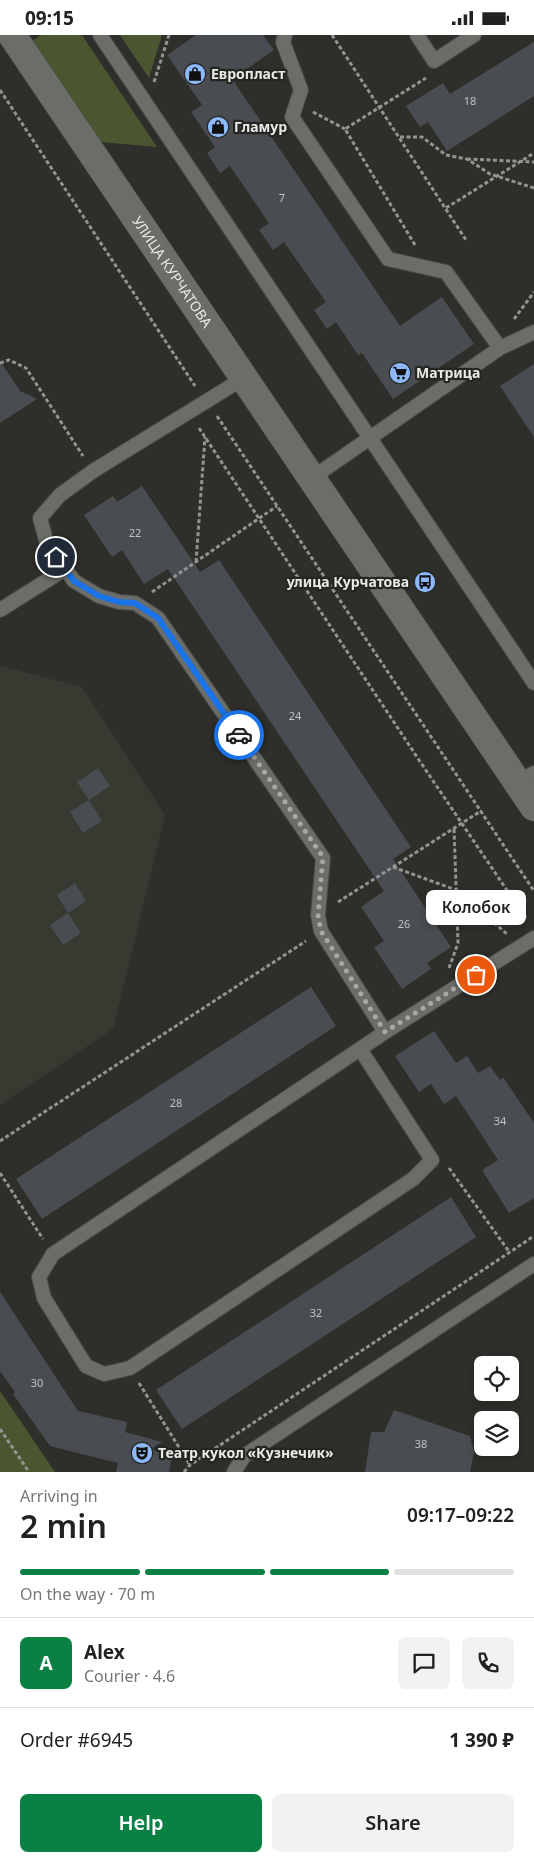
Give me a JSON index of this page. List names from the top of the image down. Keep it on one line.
{"streets":{"street":["УЛИЦА КУРЧАТОВА"]},"places":{"shop":["Европласт","Гламур"],"supermarket":["Матрица"],"bus stop":["улица Курчатова"],"other":["Колобок"],"theatre":["Театр кукол «Кузнечик»"]},"house_numbers":["18","7","22","24","26","28","34","32","30","38"],"page":{"status":"09:15","bubble":"Колобок","heading":["2 min","Arriving in","09:17–09:22"],"panel":["Alex","Courier · 4.6","Order #6945","1 390 ₽"],"bar":"On the way · 70 m","round":"A","buttons":["Help","Share"]}}
